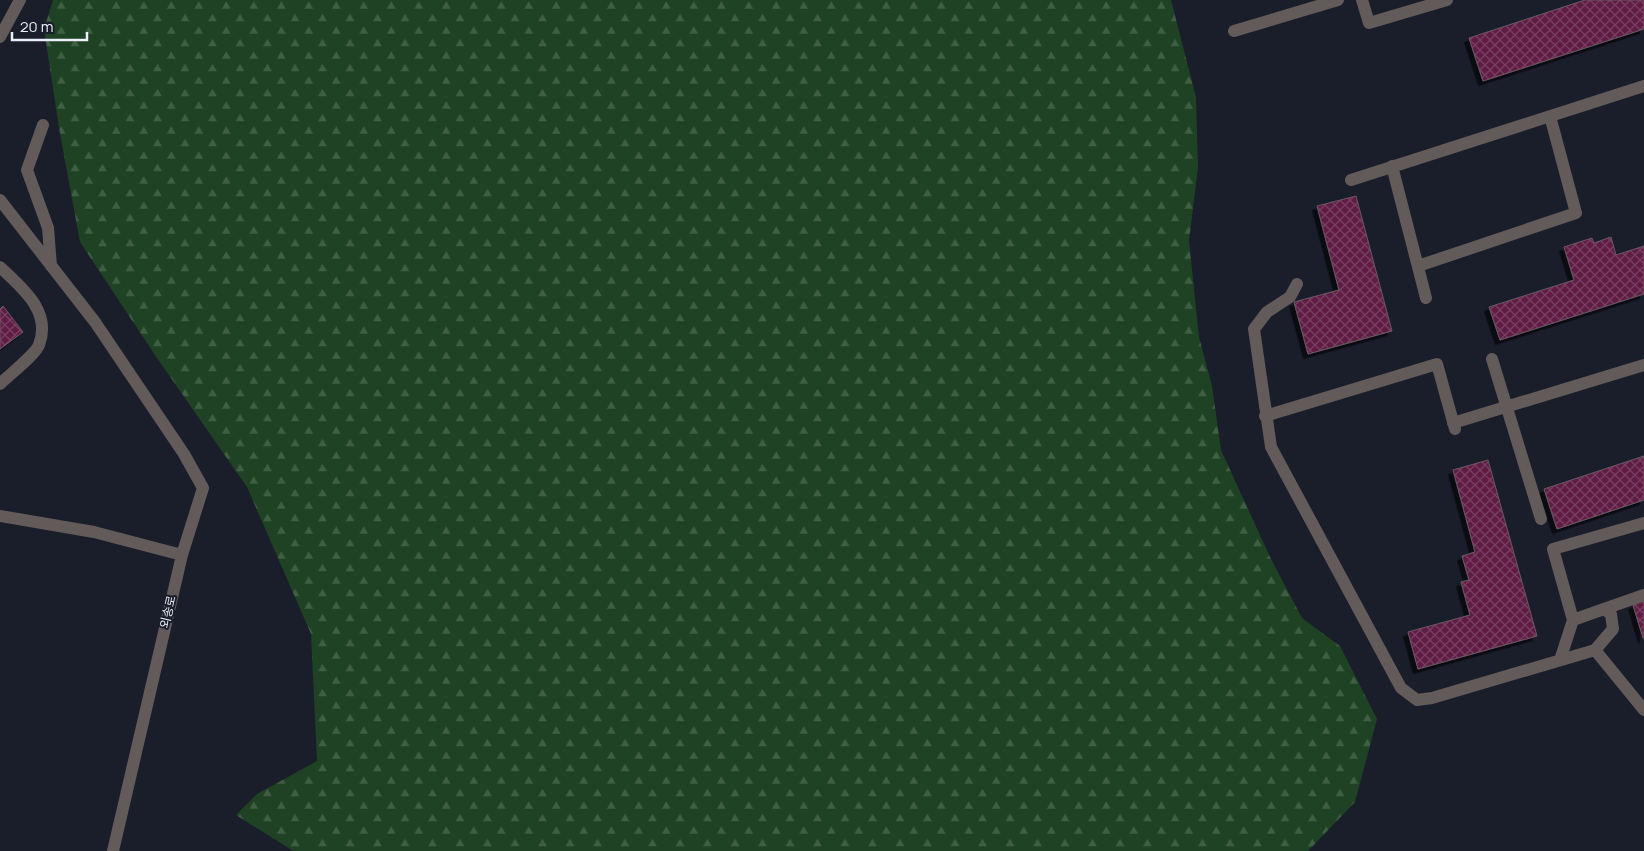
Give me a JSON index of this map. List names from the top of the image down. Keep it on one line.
{"streets":{"street":["외송로"]},"scale_bar":"20 m"}
